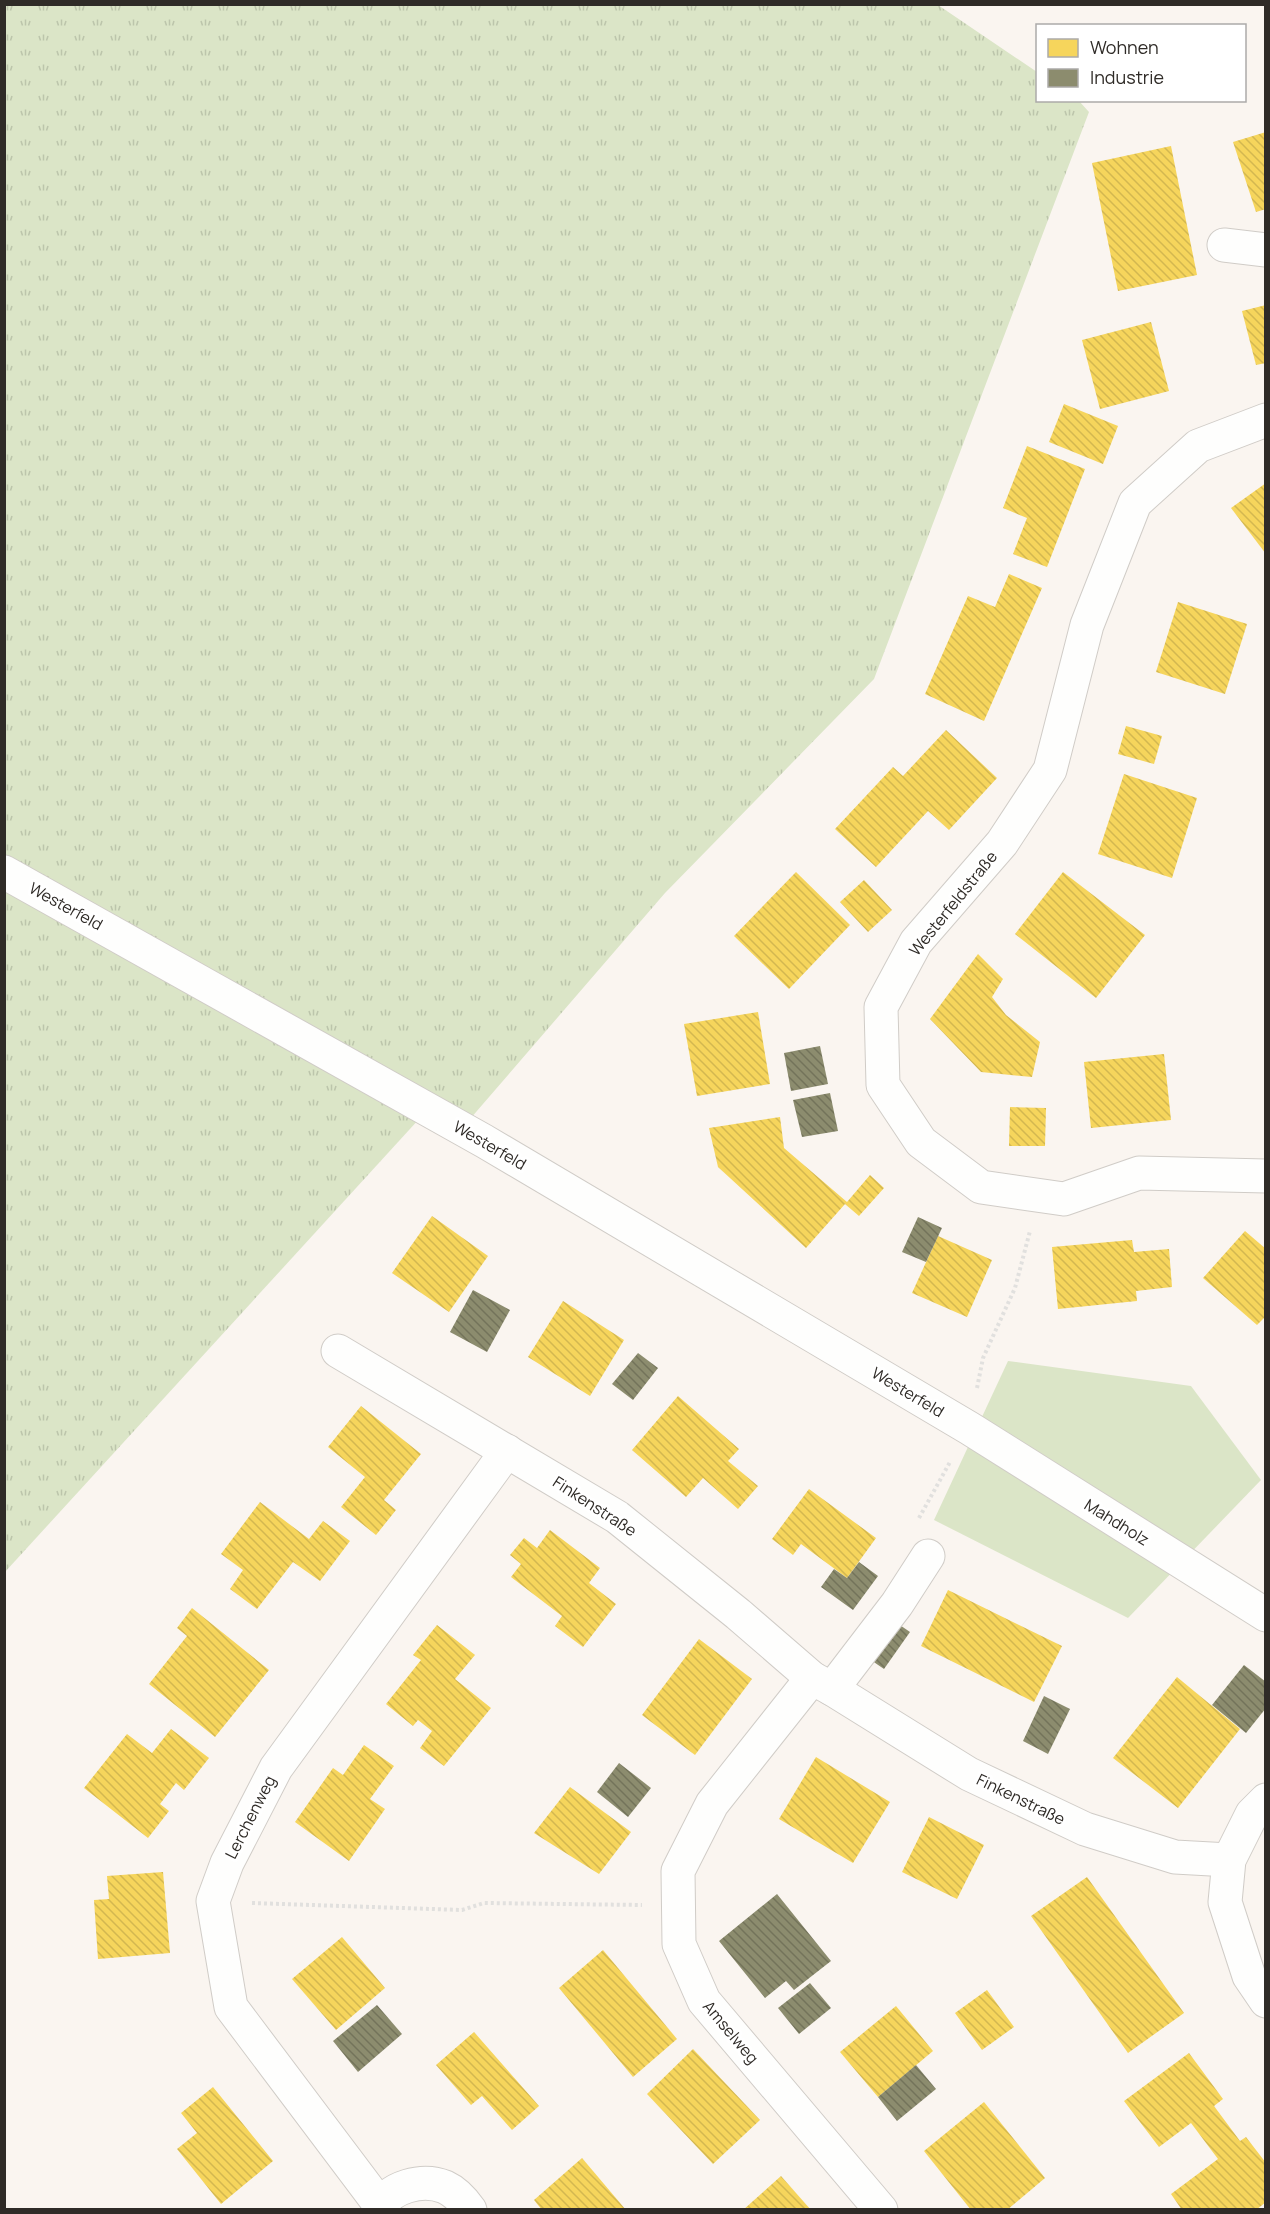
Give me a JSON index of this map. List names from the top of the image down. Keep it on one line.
{"streets":{"street":["Westerfeldstraße","Westerfeld","Finkenstraße","Mahdholz","Lerchenweg","Amselweg"]},"crossings":[["Westerfeld","Mahdholz"],["Finkenstraße","Lerchenweg"],["Finkenstraße","Amselweg"]],"legend":["Wohnen","Industrie"]}
